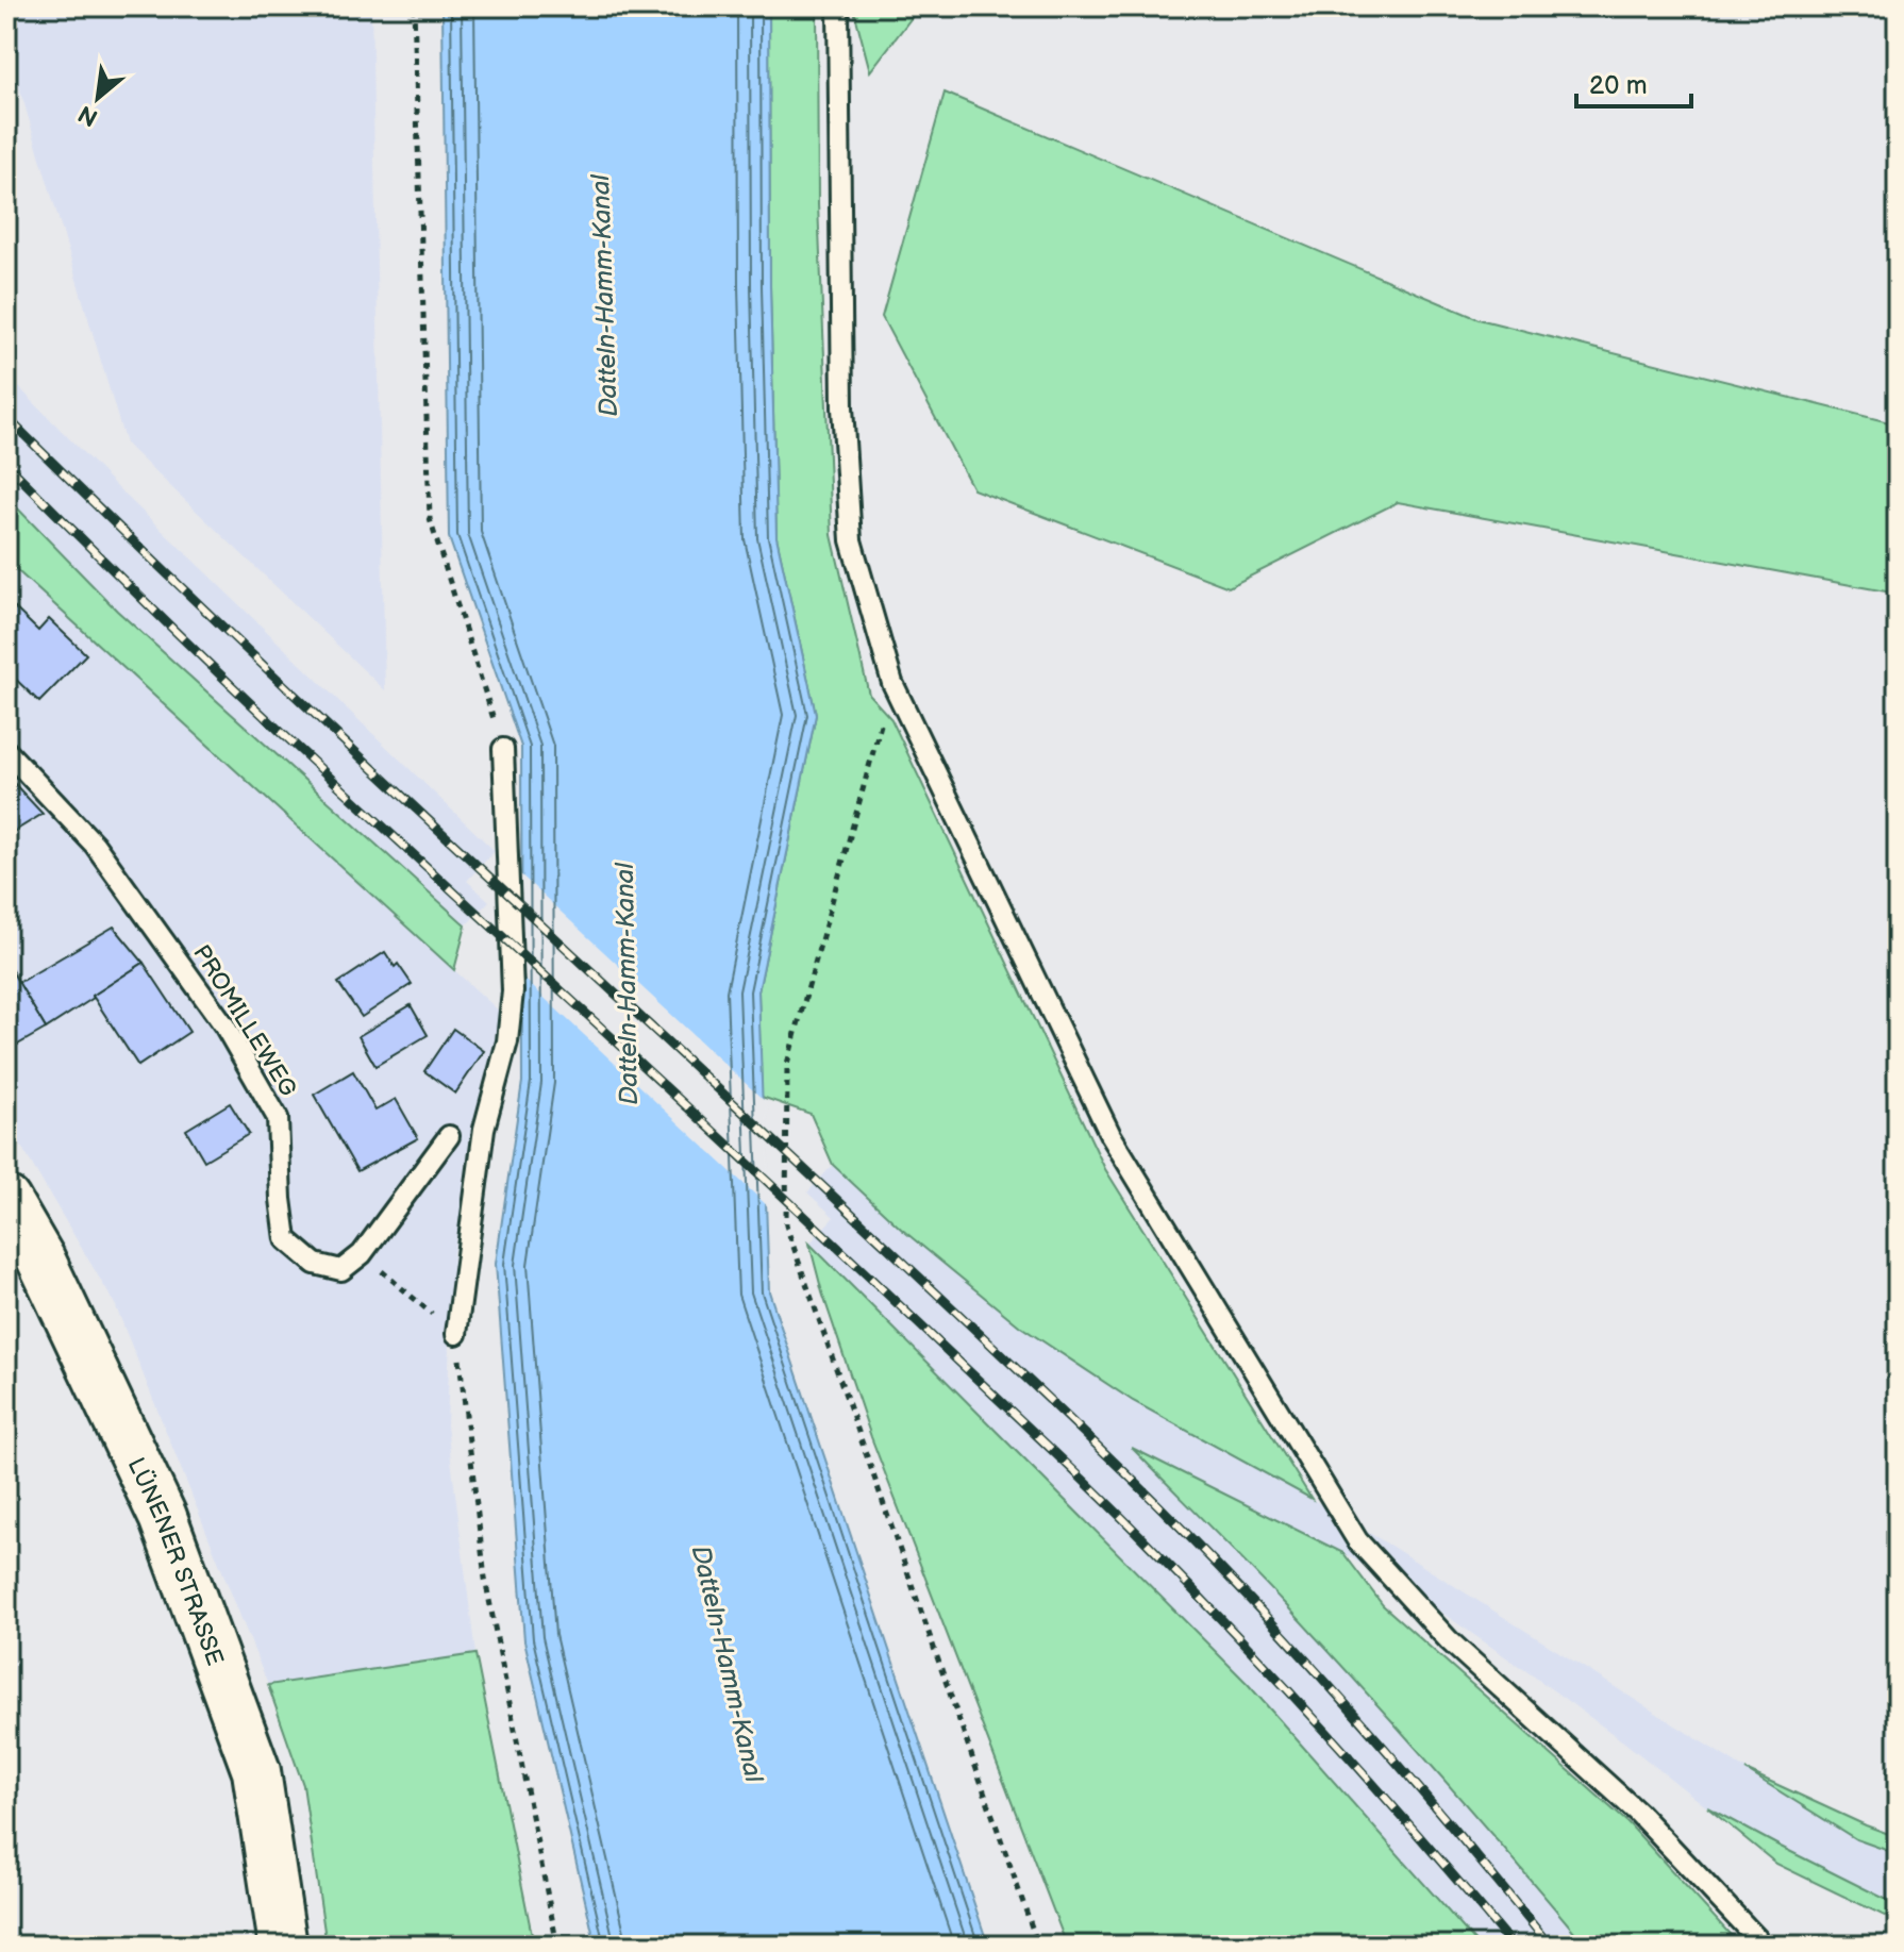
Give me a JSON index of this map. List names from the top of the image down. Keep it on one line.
{"streets":{"street":["LÜNENER STRASSE"],"lane":["PROMILLEWEG"]},"water":["Datteln-Hamm-Kanal"],"scale_bar":"20 m","north":"bottom left"}
